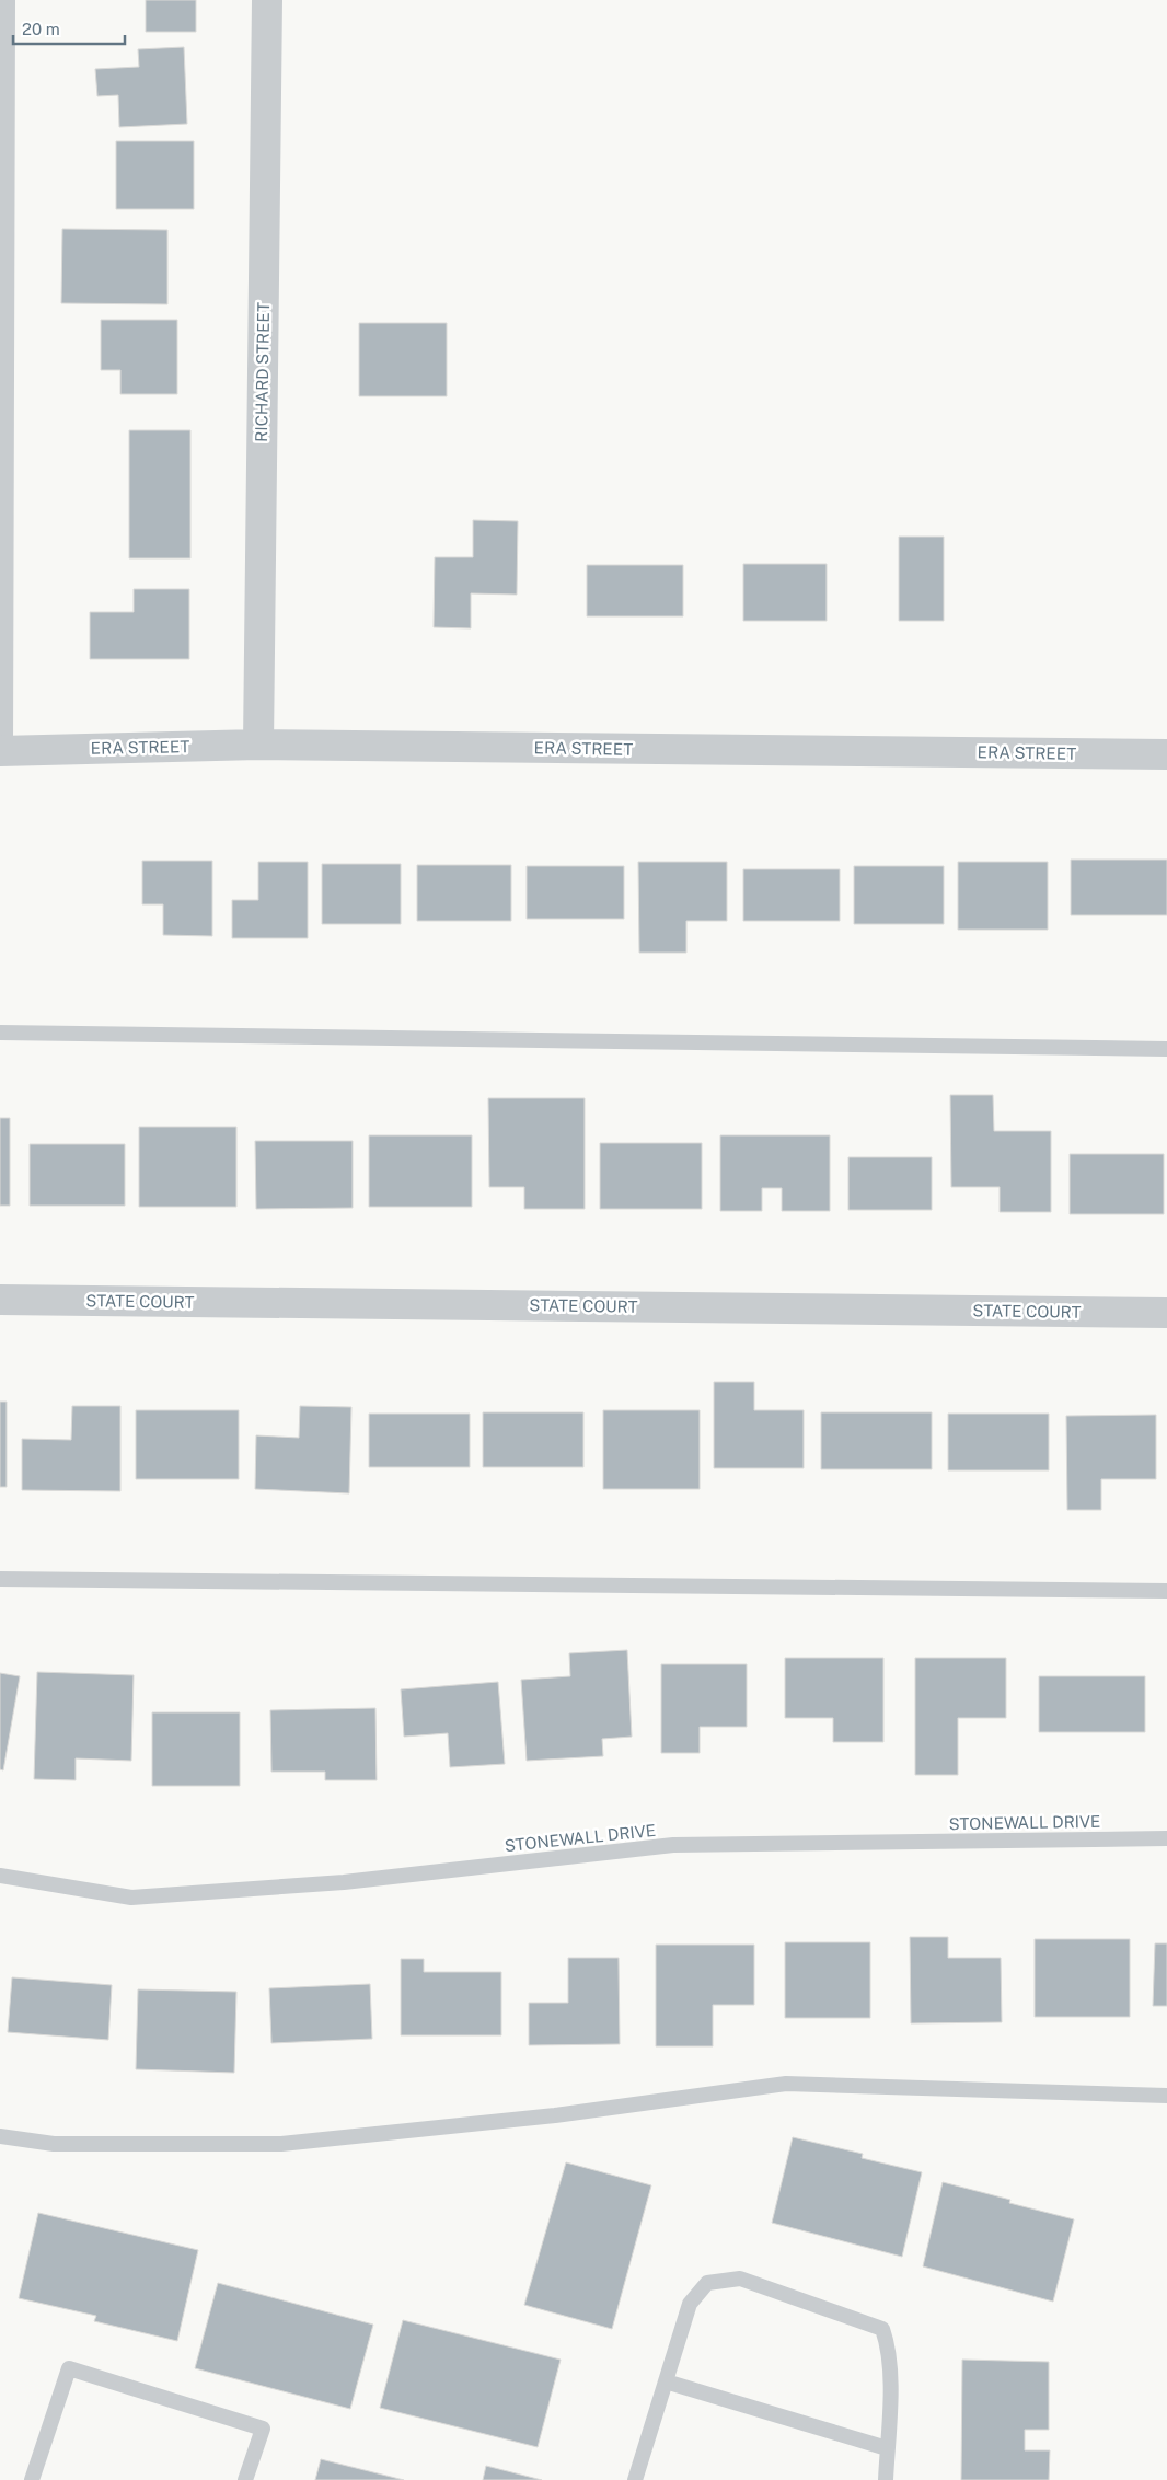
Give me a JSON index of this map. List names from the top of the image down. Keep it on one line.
{"streets":{"street":["RICHARD STREET","ERA STREET","STATE COURT"],"lane":["STONEWALL DRIVE"]},"crossings":[["RICHARD STREET","ERA STREET"]],"scale_bar":"20 m"}
